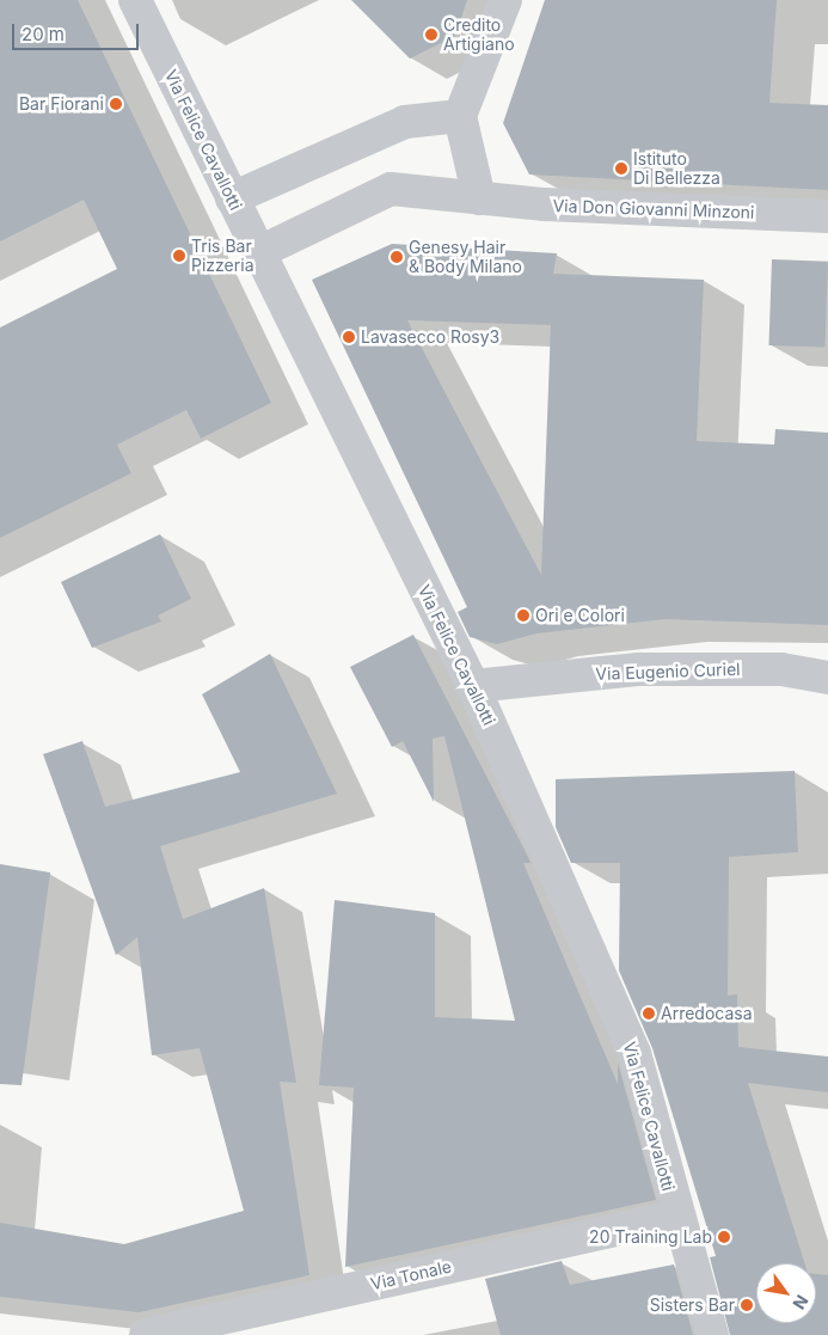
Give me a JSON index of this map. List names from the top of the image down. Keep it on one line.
{"streets":{"street":["Via Felice Cavallotti","Via Don Giovanni Minzoni","Via Eugenio Curiel","Via Tonale"]},"crossings":[["Via Felice Cavallotti","Via Don Giovanni Minzoni"],["Via Felice Cavallotti","Via Eugenio Curiel"],["Via Felice Cavallotti","Via Tonale"]],"places":["Credito Artigiano","Bar Fiorani","Istituto Di Bellezza","Tris Bar Pizzeria","Genesy Hair & Body Milano","Lavasecco Rosy3","Ori e Colori","Arredocasa","20 Training Lab","Sisters Bar"],"scale_bar":"20 m","north":"bottom right"}
